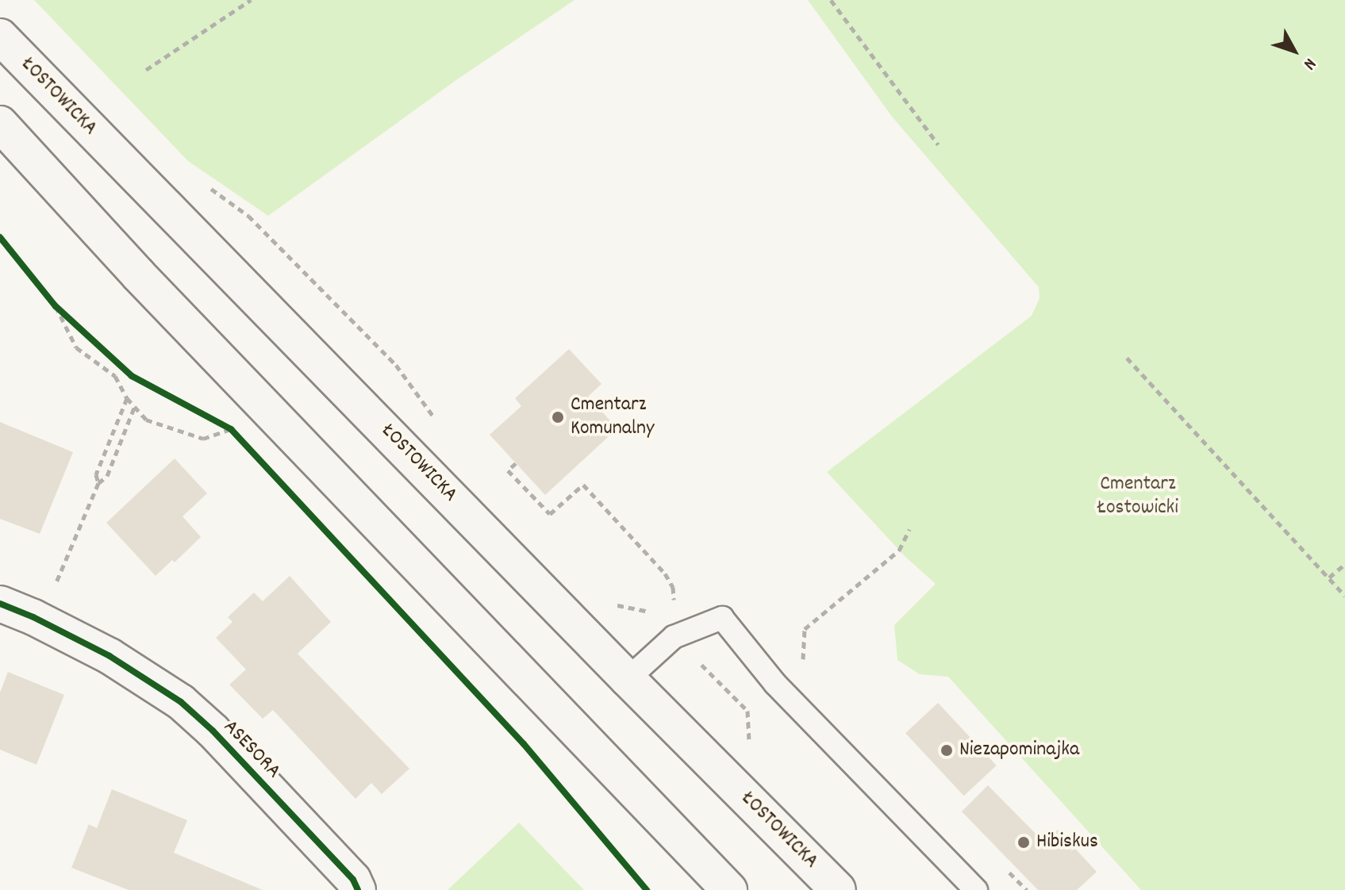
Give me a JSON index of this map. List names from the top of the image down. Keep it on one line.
{"streets":{"main road":["ŁOSTOWICKA","ASESORA"]},"parks":["Cmentarz Łostowicki"],"places":["Cmentarz Komunalny","Niezapominajka","Hibiskus"],"north":"bottom right"}
